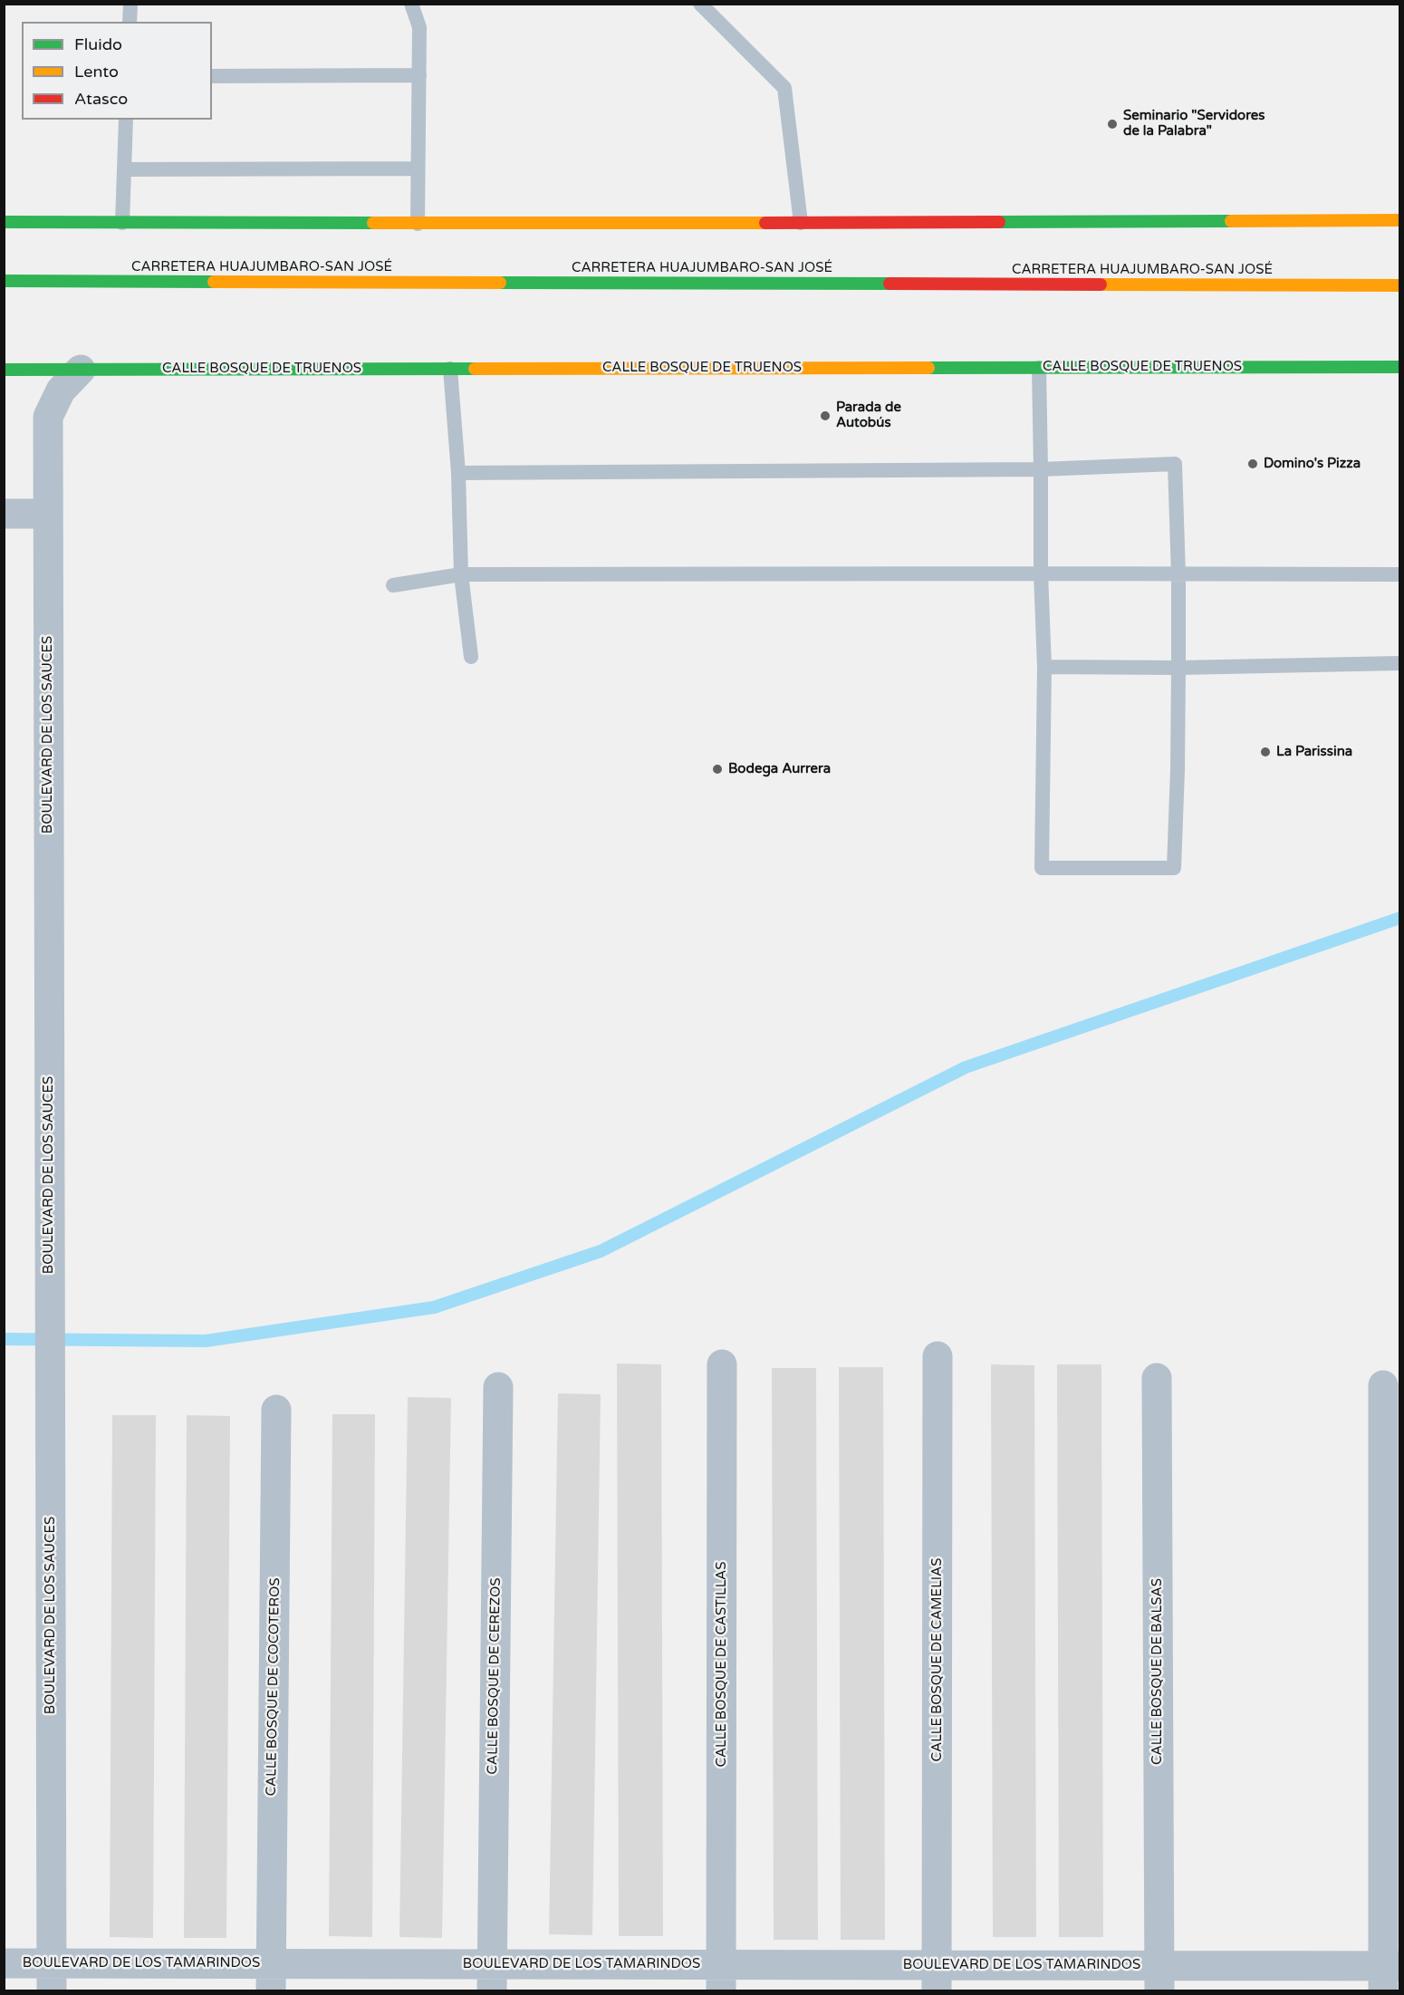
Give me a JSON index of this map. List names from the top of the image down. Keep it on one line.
{"streets":{"street":["CARRETERA HUAJUMBARO-SAN JOSÉ","CALLE BOSQUE DE TRUENOS","BOULEVARD DE LOS SAUCES","CALLE BOSQUE DE CAMELIAS","CALLE BOSQUE DE CASTILLAS","CALLE BOSQUE DE BALSAS","CALLE BOSQUE DE CEREZOS","CALLE BOSQUE DE COCOTEROS","BOULEVARD DE LOS TAMARINDOS"]},"crossings":[["CALLE BOSQUE DE TRUENOS","BOULEVARD DE LOS SAUCES"],["BOULEVARD DE LOS SAUCES","BOULEVARD DE LOS TAMARINDOS"],["CALLE BOSQUE DE CAMELIAS","BOULEVARD DE LOS TAMARINDOS"],["CALLE BOSQUE DE CASTILLAS","BOULEVARD DE LOS TAMARINDOS"],["CALLE BOSQUE DE BALSAS","BOULEVARD DE LOS TAMARINDOS"],["CALLE BOSQUE DE CEREZOS","BOULEVARD DE LOS TAMARINDOS"],["CALLE BOSQUE DE COCOTEROS","BOULEVARD DE LOS TAMARINDOS"]],"places":["Seminario \"Servidores de la Palabra\"","Parada de Autobús","Domino's Pizza","La Parissina","Bodega Aurrera"],"legend":["Fluido","Lento","Atasco"]}
